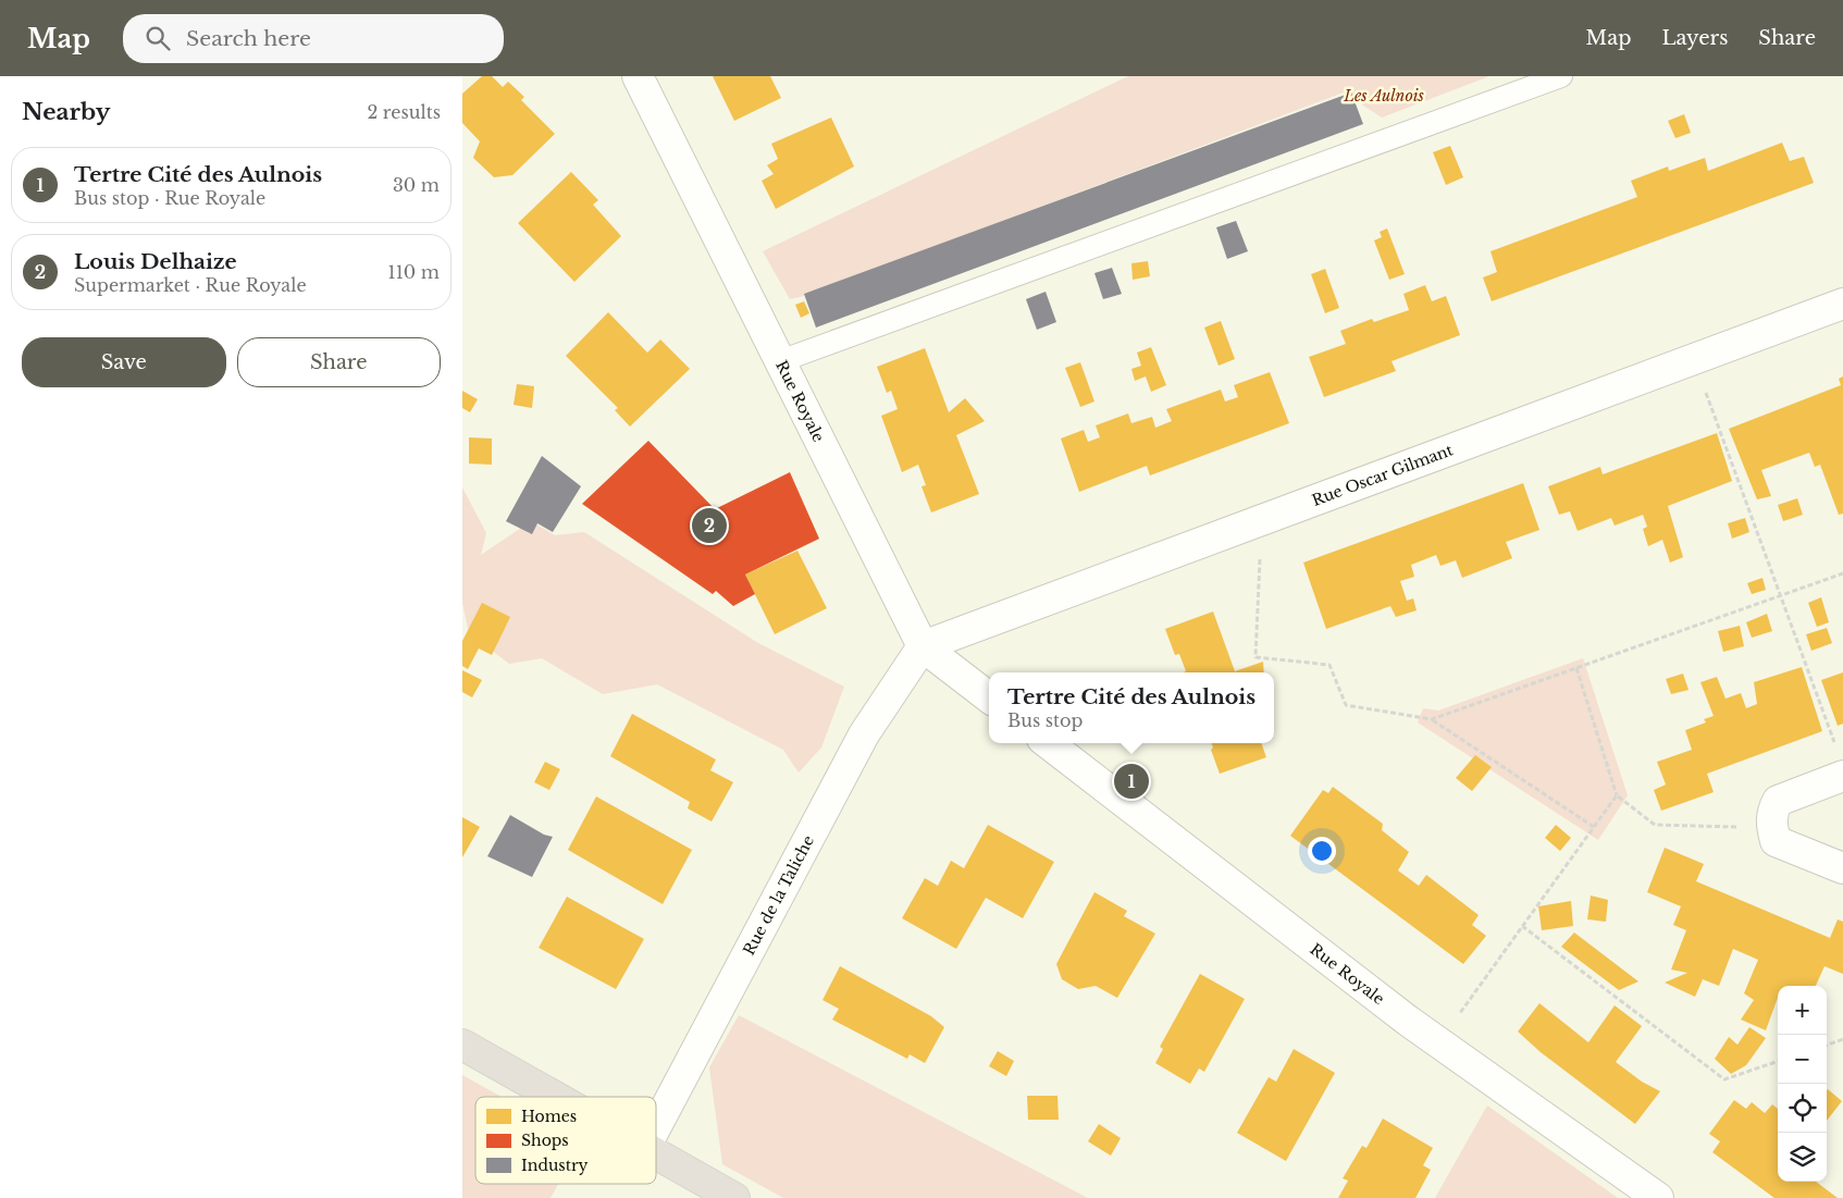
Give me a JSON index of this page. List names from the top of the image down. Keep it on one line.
{"streets":{"street":["Rue Royale","Rue Oscar Gilmant","Rue de la Taliche"]},"crossings":[["Rue Royale","Rue Oscar Gilmant"],["Rue Royale","Rue de la Taliche"],["Rue Oscar Gilmant","Rue de la Taliche"]],"parks":["Les Aulnois"],"legend":["Homes","Shops","Industry"],"page":{"header":"Map","search":"Search here","nav":["Map","Layers","Share"],"heading":["Nearby","2 results"],"list":[{"mark":"1","name":"Tertre Cité des Aulnois","note":"Bus stop · Rue Royale","value":"30 m"},{"mark":"2","name":"Louis Delhaize","note":"Supermarket · Rue Royale","value":"110 m"}],"buttons":["Save","Share"],"pins":["2","1"],"popup":["Tertre Cité des Aulnois","Bus stop"],"map_buttons":["+","−"]}}
